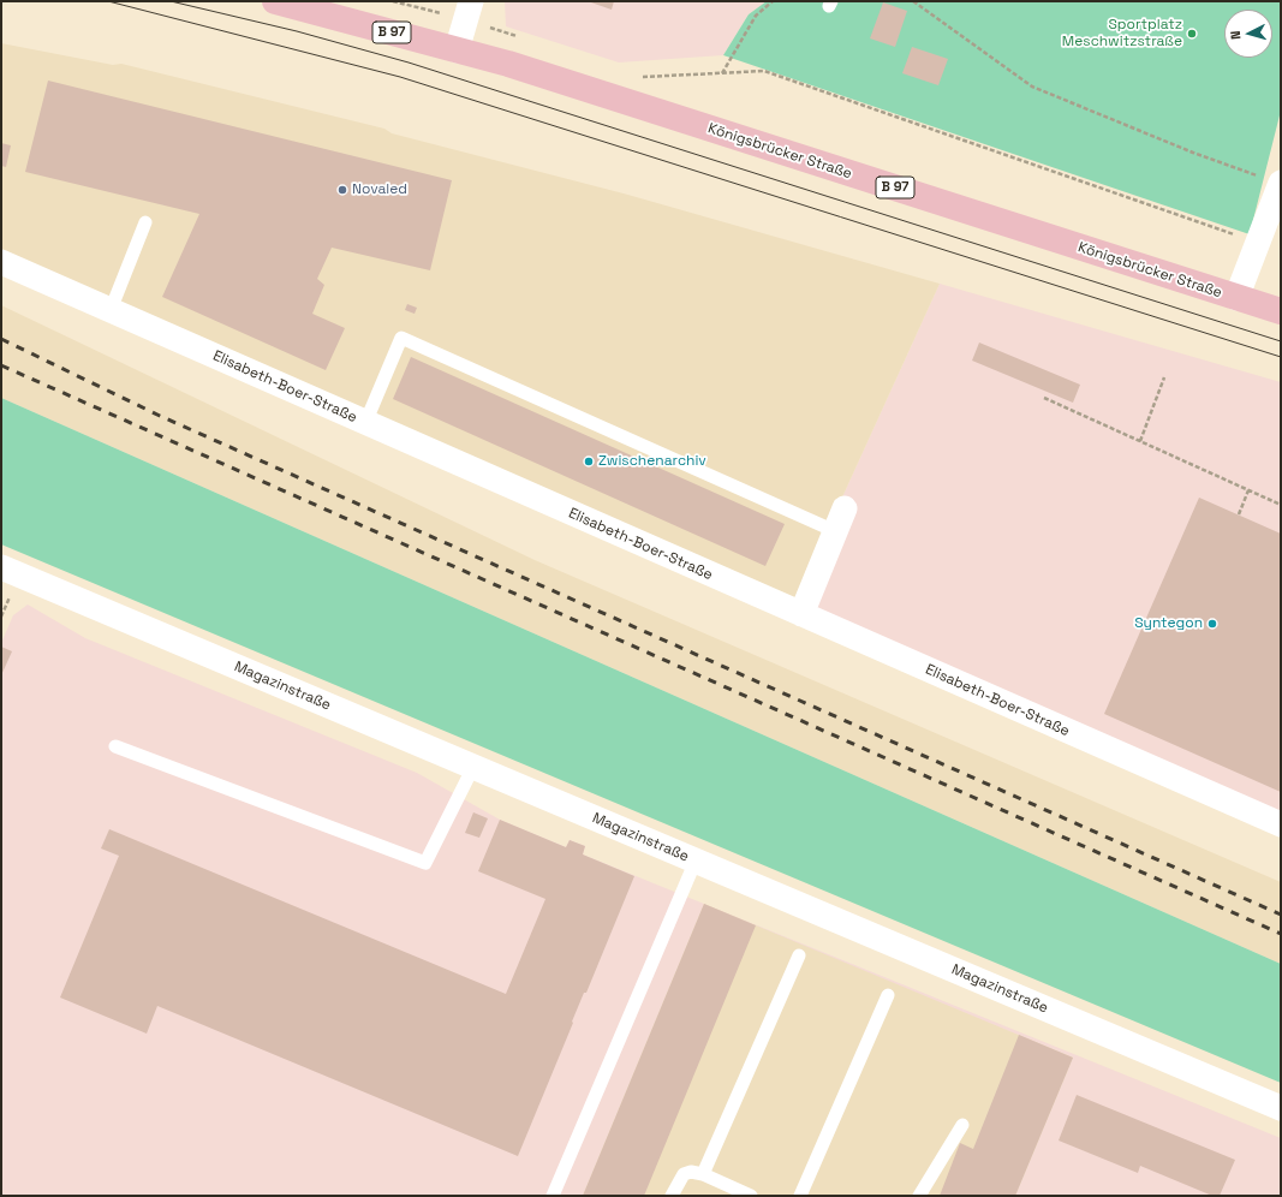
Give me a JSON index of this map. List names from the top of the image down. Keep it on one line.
{"streets":{"main road":["B 97","Königsbrücker Straße"],"street":["Elisabeth-Boer-Straße","Magazinstraße"]},"places":["Sportplatz Meschwitzstraße","Novaled","Zwischenarchiv","Syntegon"],"north":"left"}
